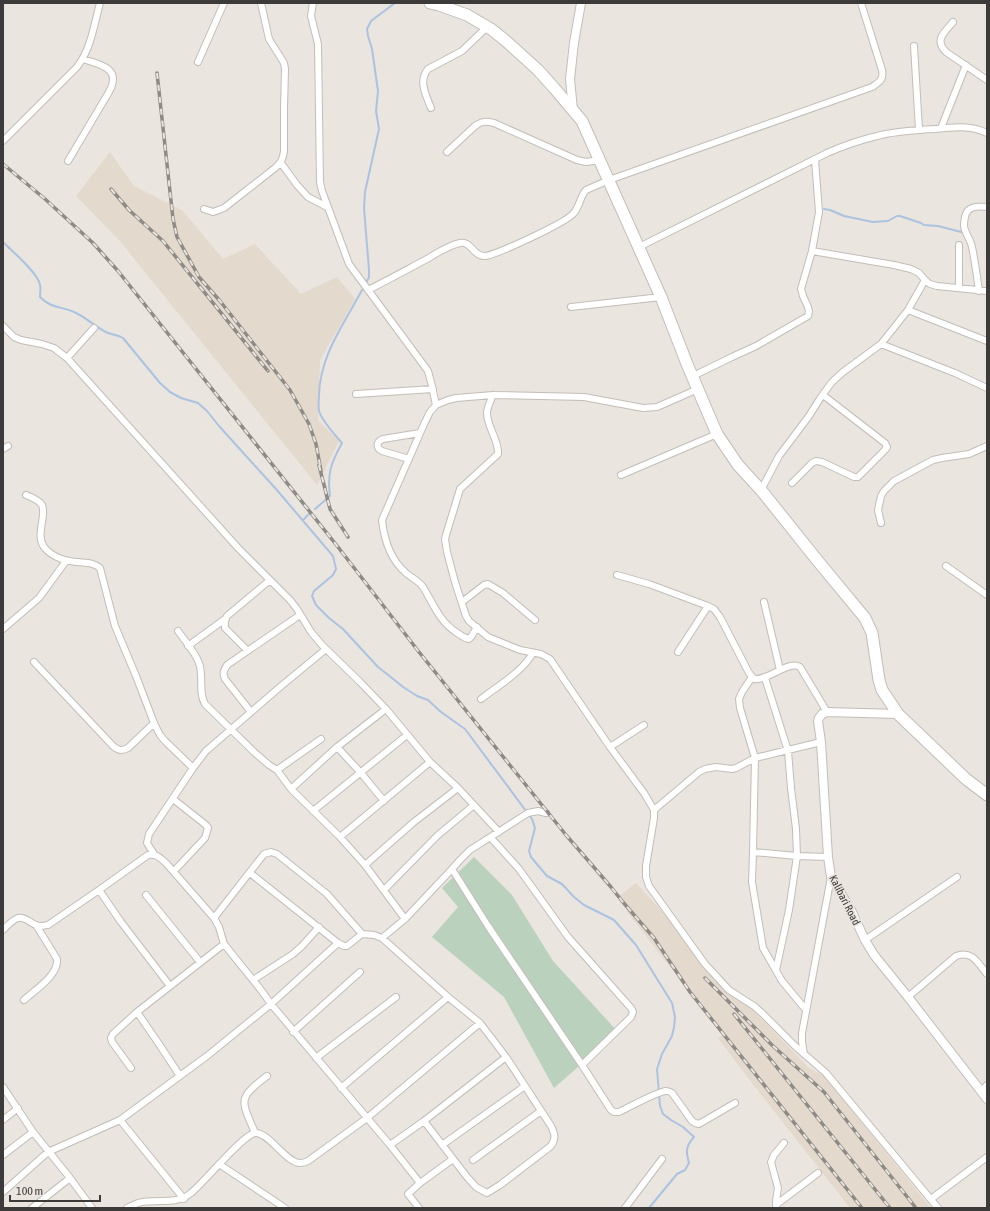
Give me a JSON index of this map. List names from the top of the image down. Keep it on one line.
{"streets":{"street":["Kalibari Road"]},"scale_bar":"100 m"}
